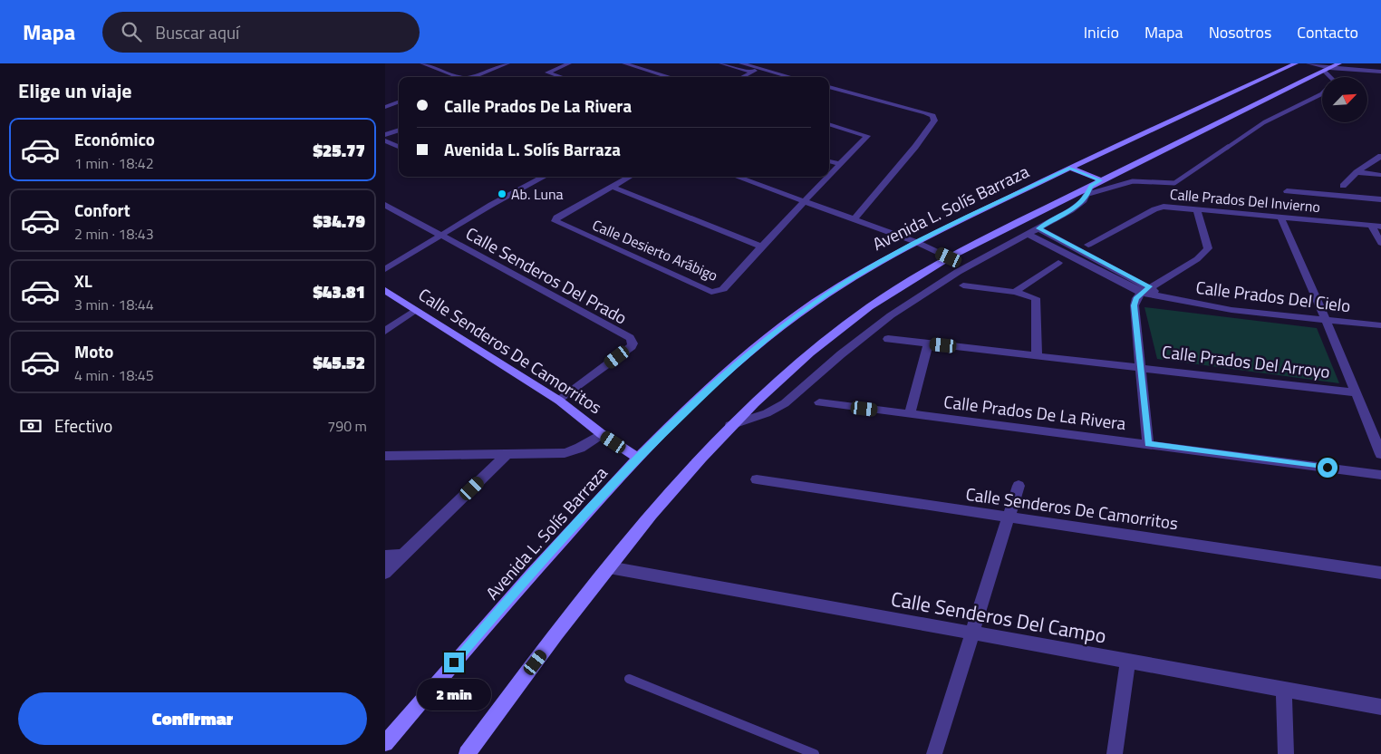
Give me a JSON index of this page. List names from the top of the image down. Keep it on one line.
{"streets":{"main road":["Avenida L. Solís Barraza","Calle Senderos De Camorritos"],"street":["Calle Prados Del Invierno","Calle Desierto Arábigo","Calle Senderos Del Prado","Calle Prados Del Cielo","Calle Prados Del Arroyo","Calle Prados De La Rivera","Calle Senderos Del Campo"]},"crossings":[["Avenida L. Solís Barraza","Calle Senderos De Camorritos"],["Calle Senderos Del Prado","Calle Senderos De Camorritos"]],"places":["Ab. Luna"],"north":"top right","page":{"header":"Mapa","search":"Buscar aquí","nav":["Inicio","Mapa","Nosotros","Contacto"],"heading":"Elige un viaje","banner":["Calle Prados De La Rivera","Avenida L. Solís Barraza"],"list":[{"name":"Económico","note":"1 min · 18:42","value":"$25.77"},{"name":"Confort","note":"2 min · 18:43","value":"$34.79"},{"name":"XL","note":"3 min · 18:44","value":"$43.81"},{"name":"Moto","note":"4 min · 18:45","value":"$45.52"}],"pay":["Efectivo","790 m"],"bubble":"2 min","buttons":"Confirmar"}}
